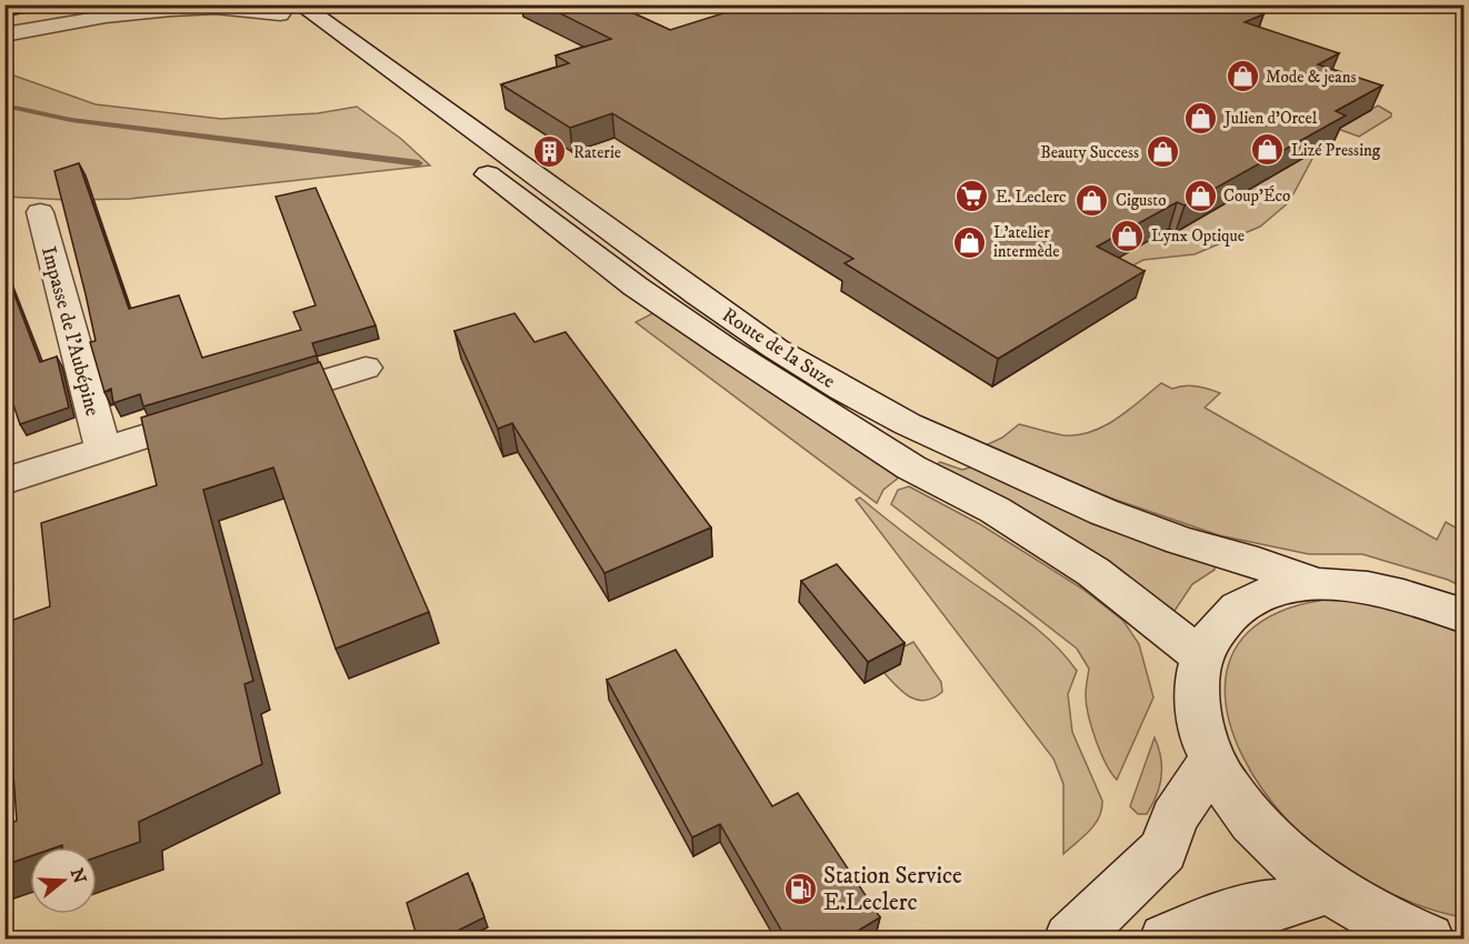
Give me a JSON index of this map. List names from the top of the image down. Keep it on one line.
{"streets":{"main road":["Impasse de l'Aubépine","Route de la Suze"]},"places":{"shop":["Mode & jeans","Julien d'Orcel","Lizé Pressing","Beauty Success","Coup'Éco","Cigusto","Lynx Optique","L'atelier intermède"],"building":["Raterie"],"supermarket":["E. Leclerc"],"fuel station":["Station Service E.Leclerc"]},"north":"right"}
